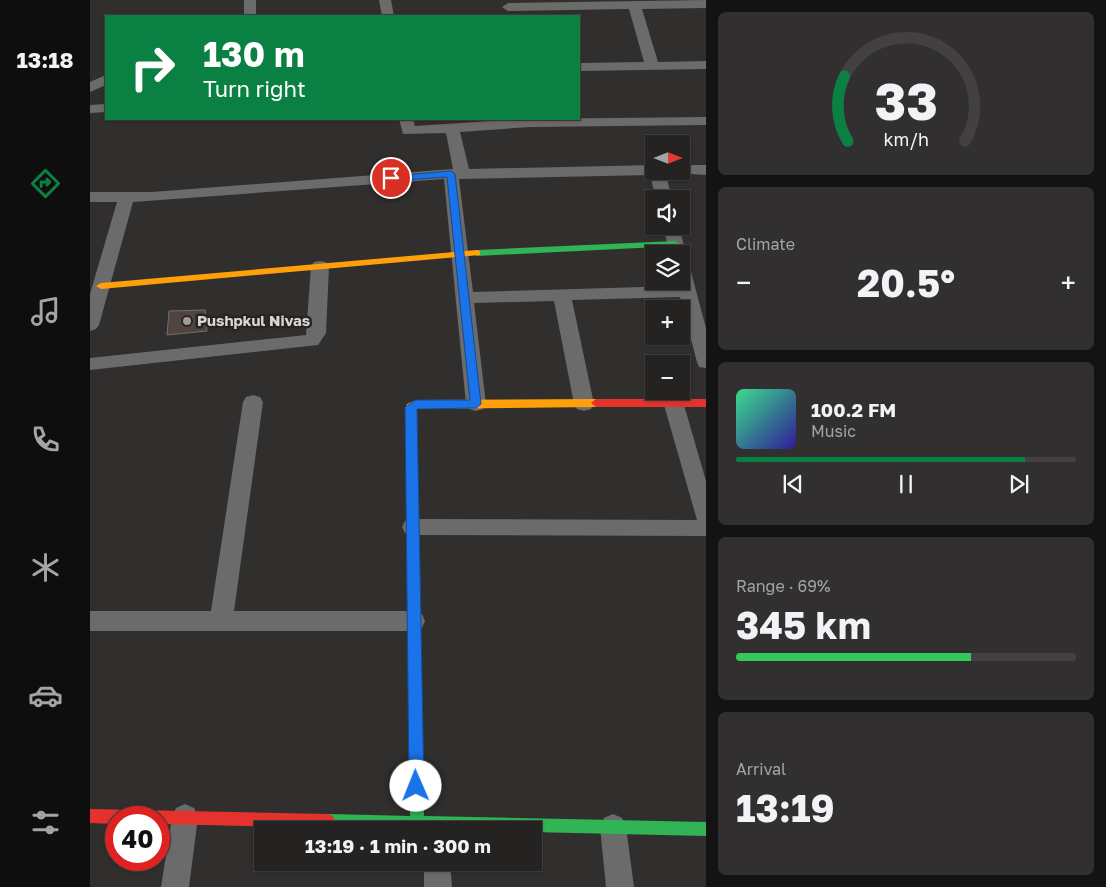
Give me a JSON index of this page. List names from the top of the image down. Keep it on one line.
{"places":["Pushpkul Nivas"],"north":"right","page":{"tabs":"13:18","turn":["130 m","Turn right"],"map_buttons":["+","−"],"tile":["Climate",["Range · 69%","345 km"],["Arrival","13:19"]],"heat":["−","20.5°","+"],"song":["100.2 FM","Music"],"limit":"40","trip":"13:19 · 1 min · 300 m","gauge":["33","km/h"]}}
